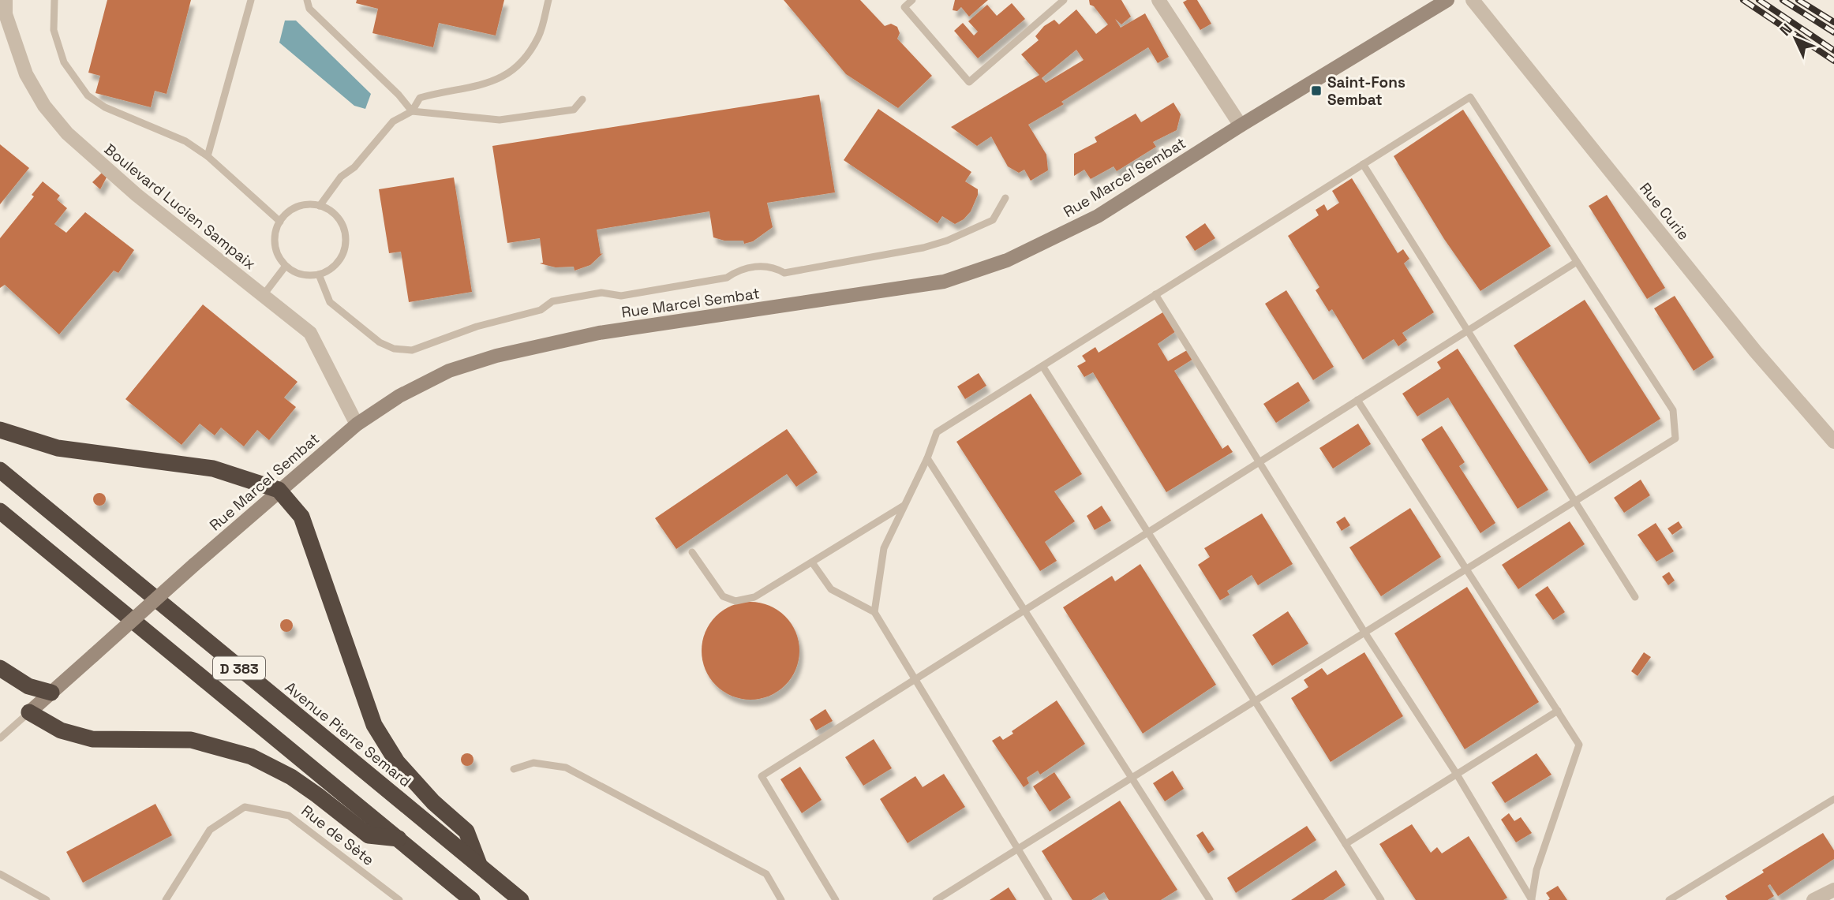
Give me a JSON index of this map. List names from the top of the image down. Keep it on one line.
{"streets":{"highway":["D 383","Avenue Pierre Semard"],"main road":["Rue Marcel Sembat"],"street":["Boulevard Lucien Sampaix","Rue Curie"],"lane":["Rue de Sète"]},"crossings":[["Rue Marcel Sembat","Boulevard Lucien Sampaix"]],"places":{"transit":["Saint-Fons Sembat"]},"north":"top left"}
